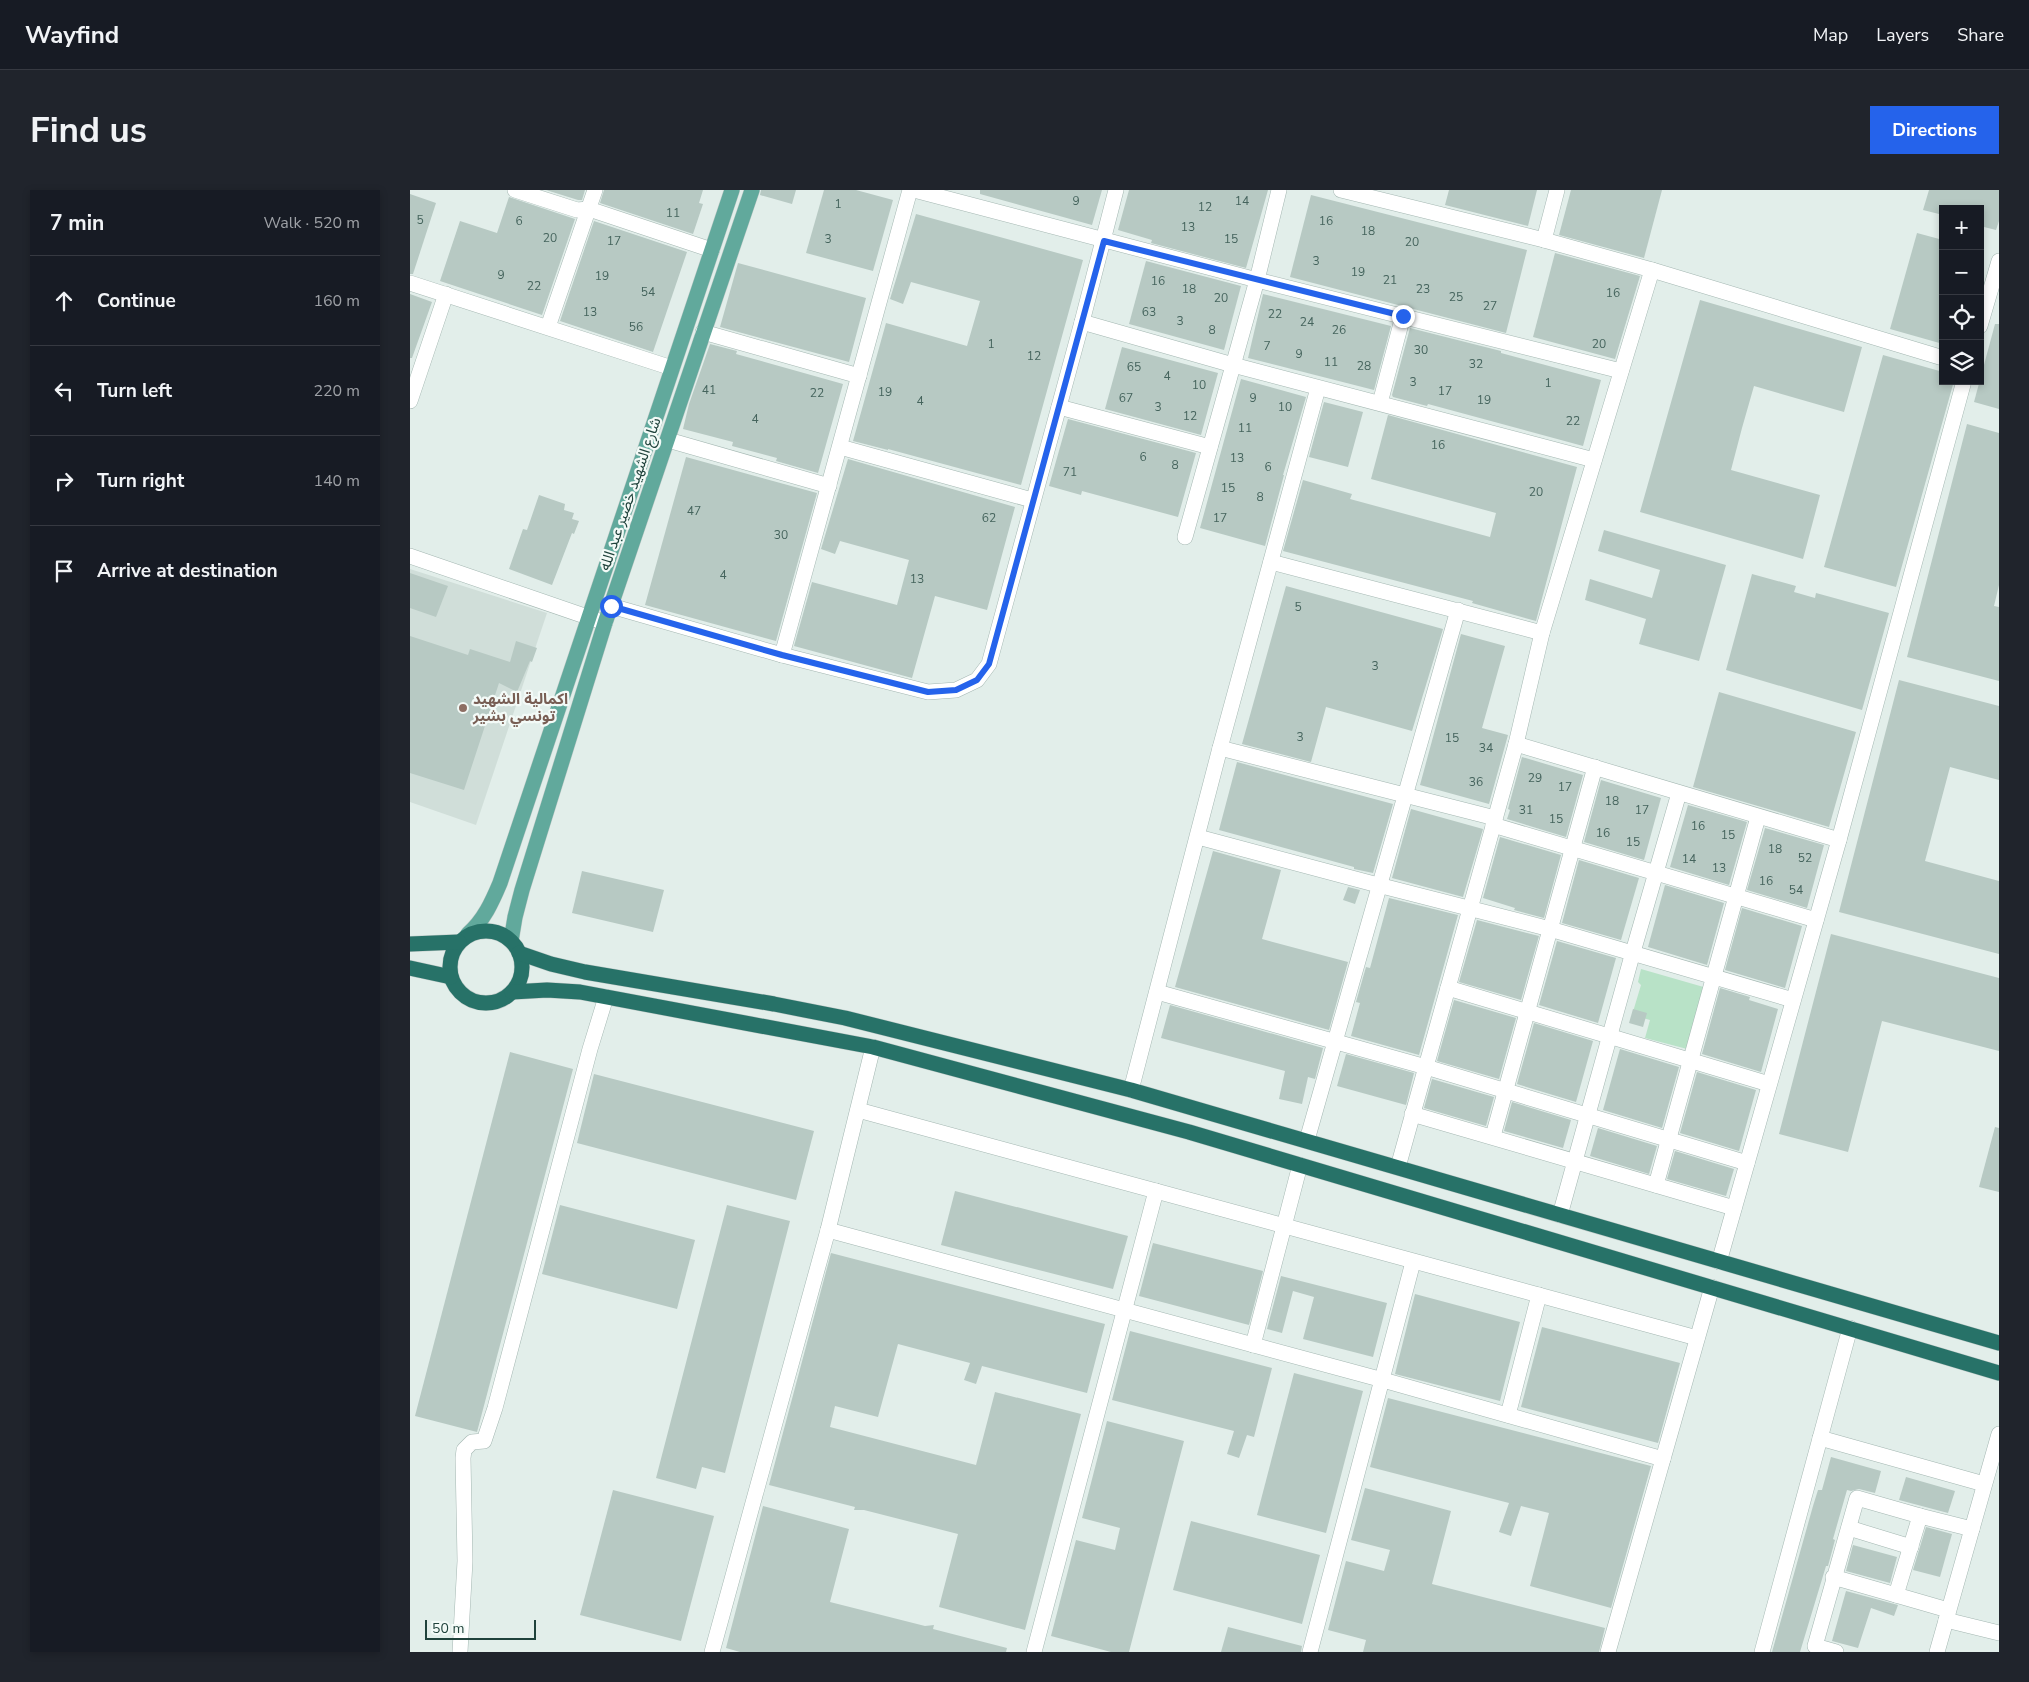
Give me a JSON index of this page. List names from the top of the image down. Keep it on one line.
{"streets":{"main road":["شارع الشهيد خضير عبد الله"]},"places":["اكمالية الشهيد تونسي بشير"],"house_numbers":["9","14","1","12","11","5","6","16","13","18","20","3","15","17","20","3","19","9","19","21","16","22","18","23","54","16","25","20","27","13","63","22","3","24","56","8","26","1","20","7","30","9","12","11","32","28","65","4","3","1","10","41","17","19","22","67","9","19","4","3","10","12","4","22","11","16","6","13","8","6","71","15","20","8","47","62","17","30","4","13","5","3","3","15","34","29","36","17","18","31","17","15","16","16","15","15","18","52","14","13","16","54"],"scale_bar":"50 m","page":{"header":"Wayfind","nav":["Map","Layers","Share"],"buttons":"Directions","title":"Find us","heading":["7 min","Walk · 520 m"],"map_buttons":["+","−"],"list":[["Continue","160 m"],["Turn left","220 m"],["Turn right","140 m"],"Arrive at destination"],"scale":"50 m"}}
